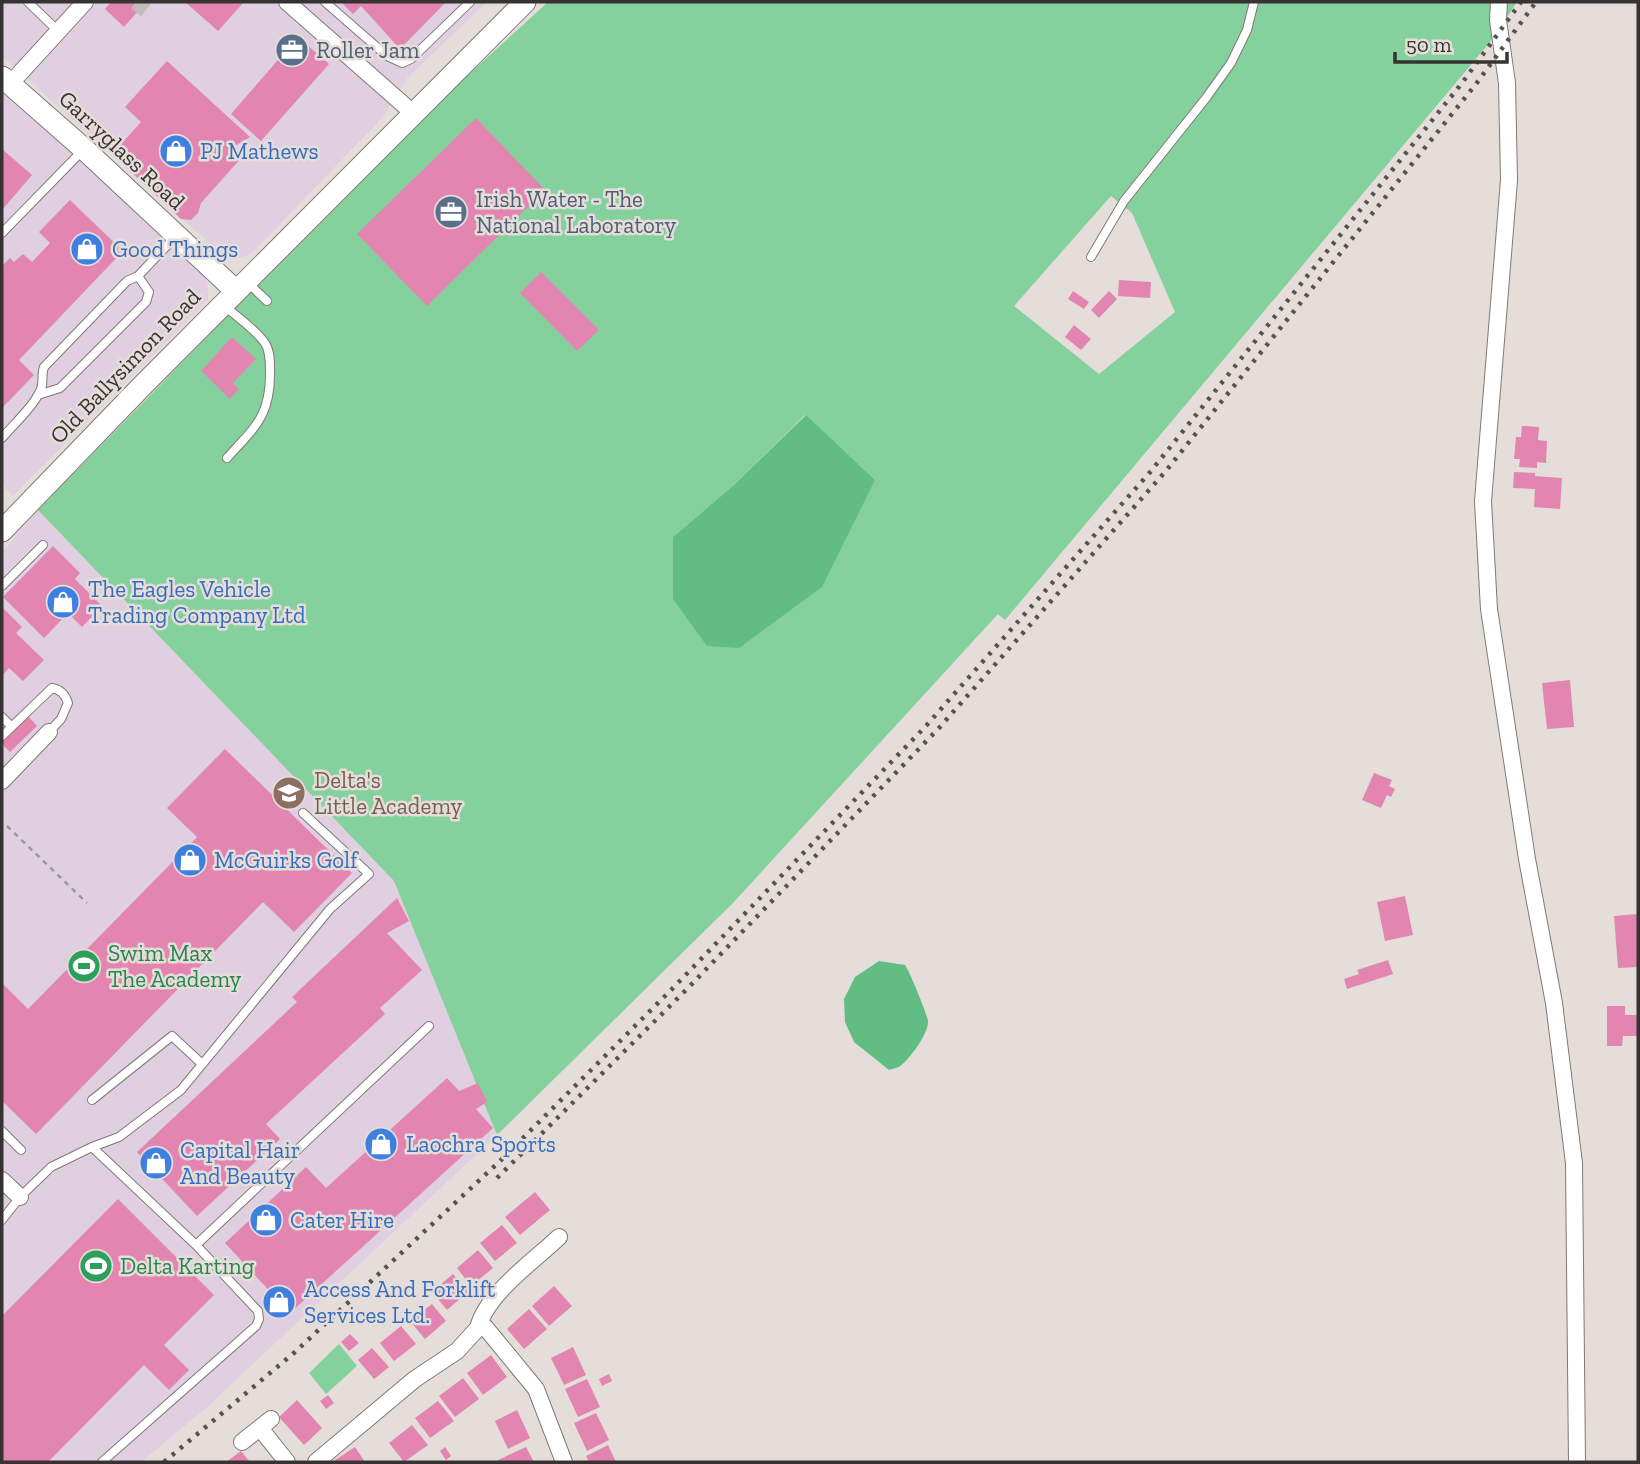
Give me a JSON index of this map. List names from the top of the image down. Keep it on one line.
{"streets":{"street":["Garryglass Road","Old Ballysimon Road"]},"crossings":[["Garryglass Road","Old Ballysimon Road"]],"places":{"office":["Roller Jam","Irish Water - The National Laboratory"],"shop":["PJ Mathews","Good Things","The Eagles Vehicle Trading Company Ltd","McGuirks Golf","Laochra Sports","Capital Hair And Beauty","Cater Hire","Access And Forklift Services Ltd."],"school or university":["Delta's Little Academy"],"sports":["Swim Max The Academy","Delta Karting"]},"scale_bar":"50 m"}
